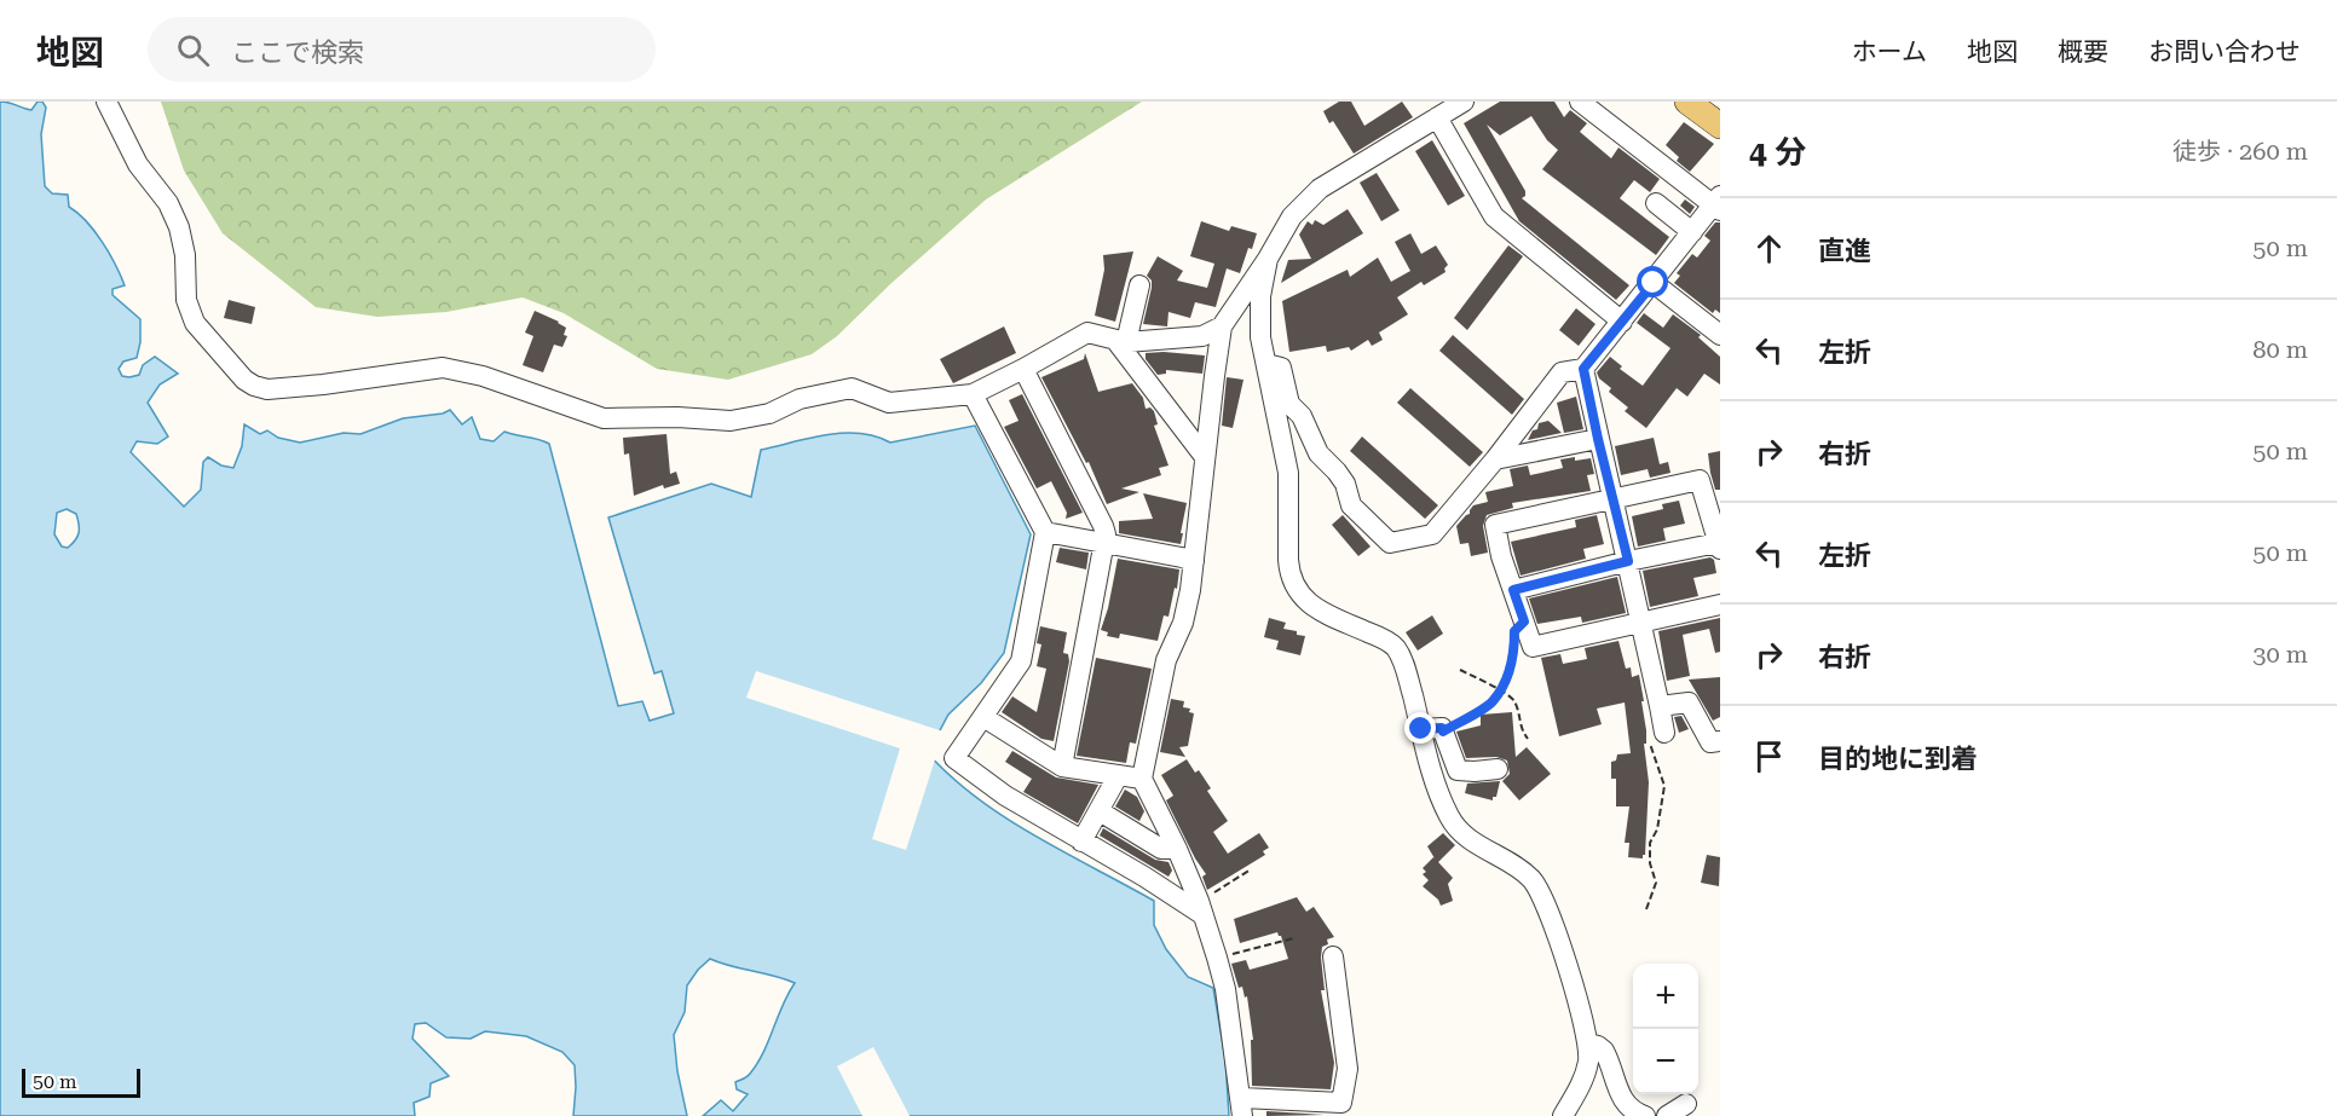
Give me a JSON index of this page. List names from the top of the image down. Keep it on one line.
{"scale_bar":"50 m","page":{"header":"地図","search":"ここで検索","nav":["ホーム","地図","概要","お問い合わせ"],"heading":["4 分","徒歩 · 260 m"],"list":[["直進","50 m"],["左折","80 m"],["右折","50 m"],["左折","50 m"],["右折","30 m"],"目的地に到着"],"map_buttons":["+","−"],"scale":"50 m"}}
